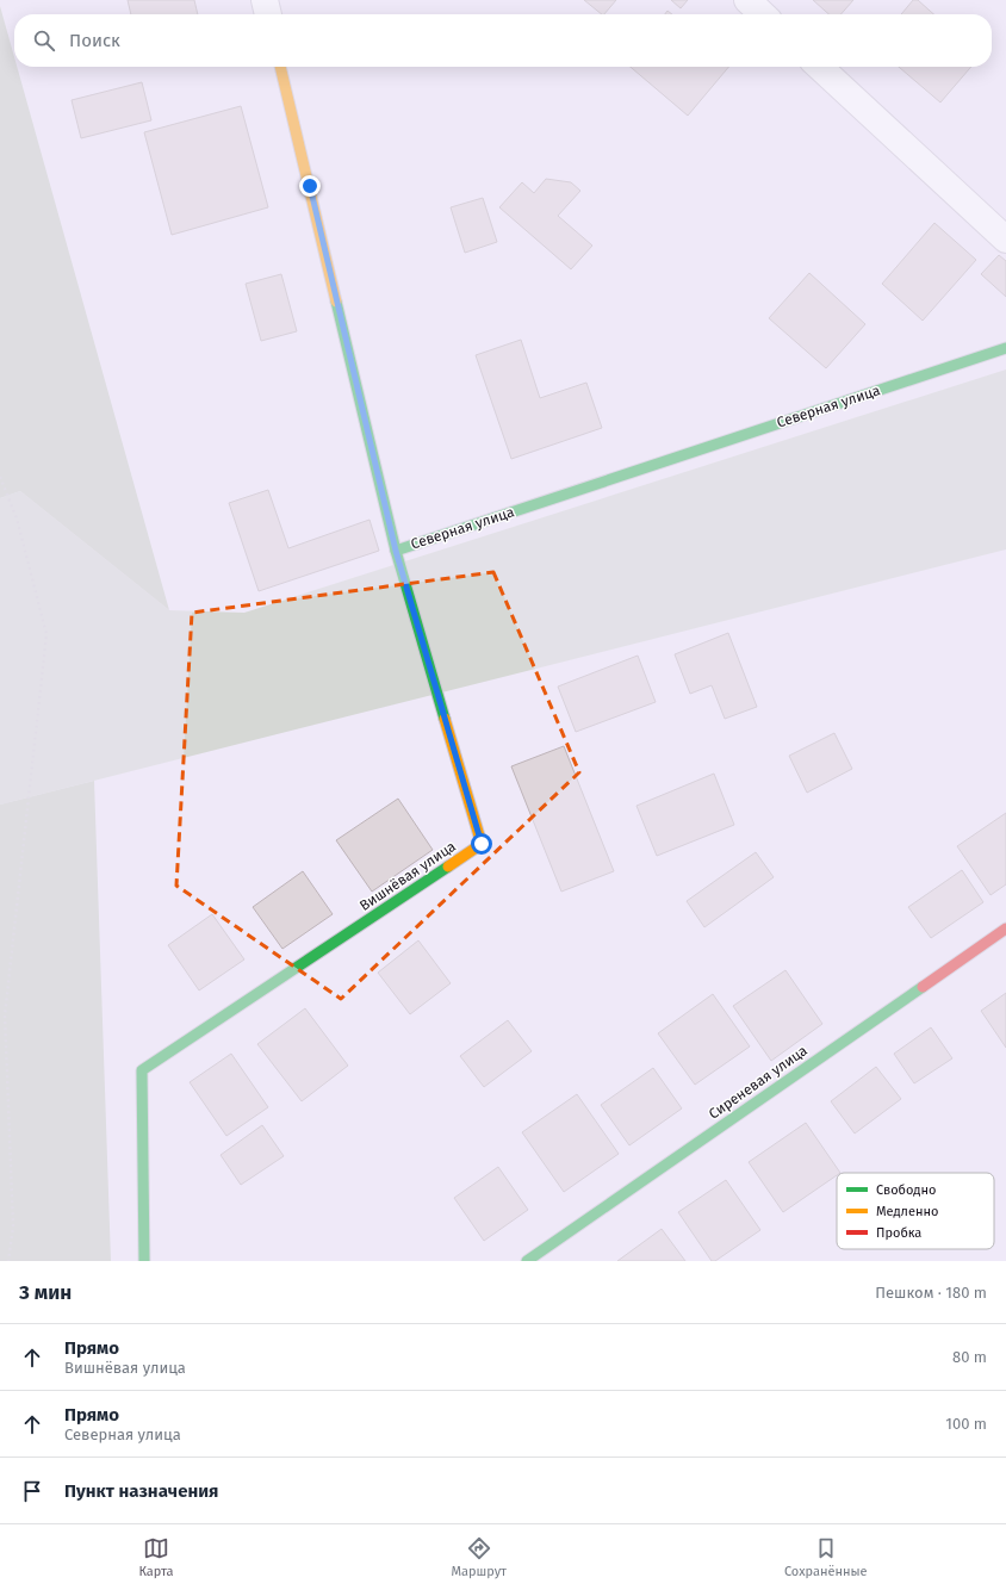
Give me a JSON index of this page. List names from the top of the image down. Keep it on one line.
{"streets":{"street":["Северная улица","Вишнёвая улица","Сиреневая улица"]},"crossings":[["Северная улица","Вишнёвая улица"]],"legend":["Свободно","Медленно","Пробка"],"page":{"search":"Поиск","heading":["3 мин","Пешком · 180 m"],"list":[["Прямо","Вишнёвая улица","80 m"],["Прямо","Северная улица","100 m"],"Пункт назначения"],"nav":["Карта","Маршрут","Сохранённые"]}}
